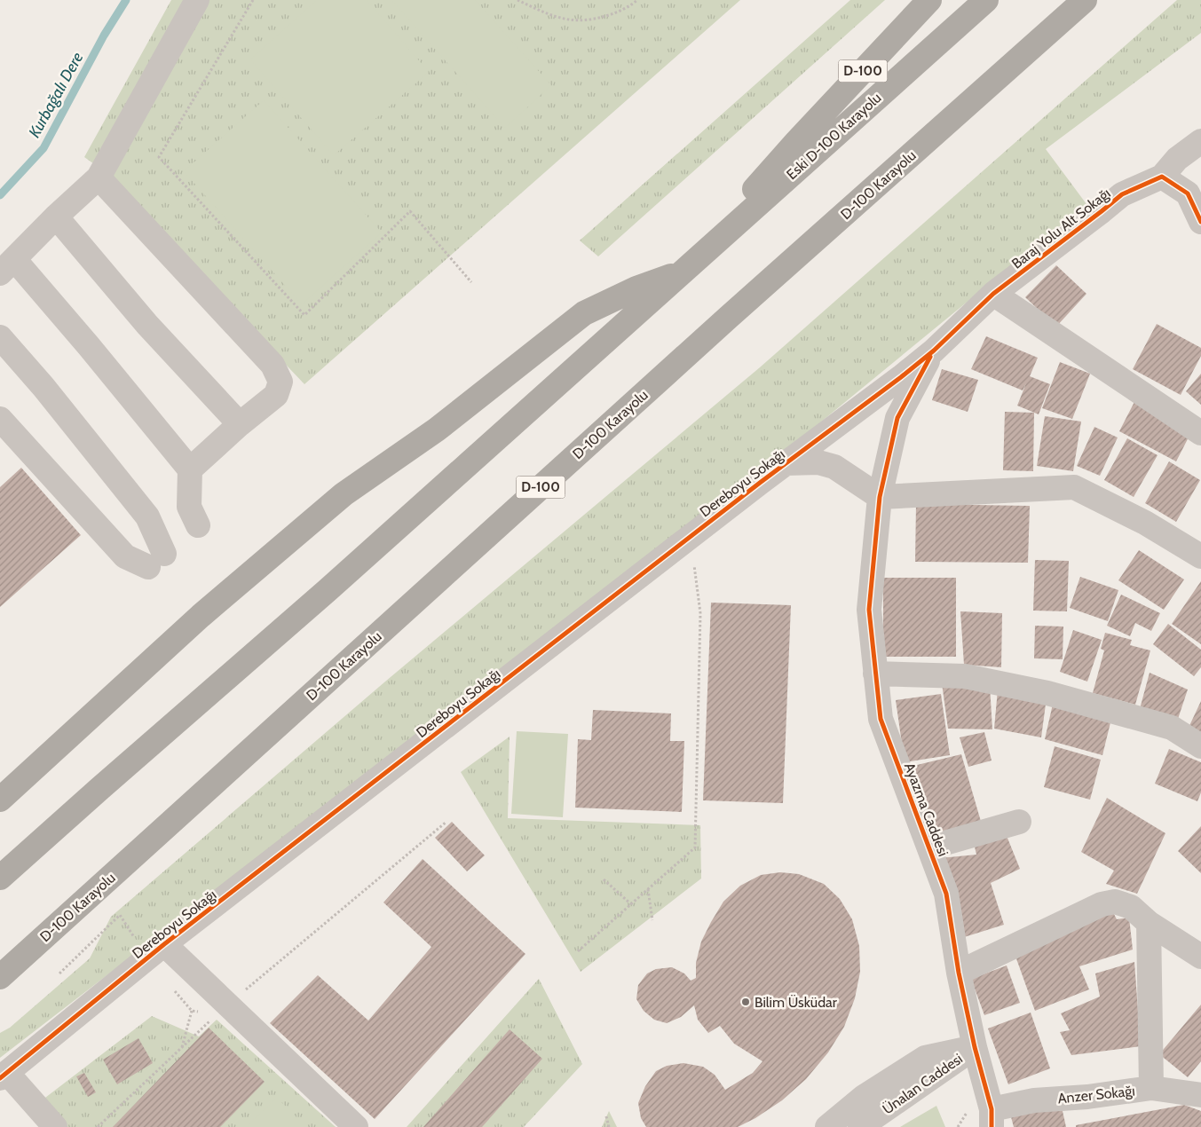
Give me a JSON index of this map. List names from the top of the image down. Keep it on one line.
{"streets":{"highway":["D-100","Eski D-100 Karayolu","D-100 Karayolu"],"street":["Baraj Yolu Alt Sokağı","Dereboyu Sokağı","Ayazma Caddesi","Ünalan Caddesi","Anzer Sokağı"]},"crossings":[["Baraj Yolu Alt Sokağı","Dereboyu Sokağı"],["Baraj Yolu Alt Sokağı","Ayazma Caddesi"],["Dereboyu Sokağı","Ayazma Caddesi"],["Ayazma Caddesi","Ünalan Caddesi"],["Ayazma Caddesi","Anzer Sokağı"]],"water":["Kurbağalı Dere"],"places":["Bilim Üsküdar"]}
